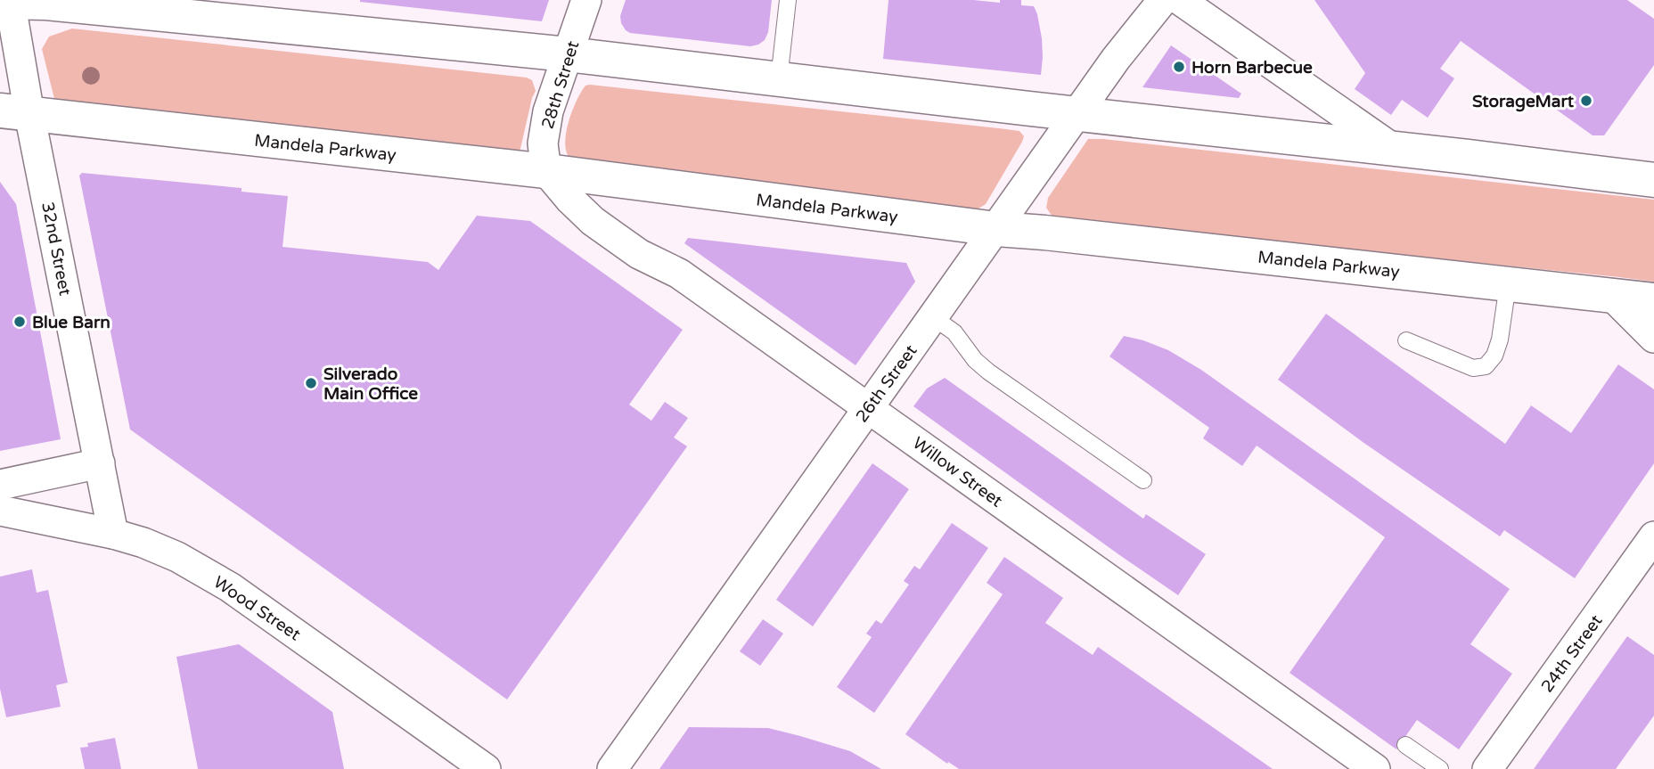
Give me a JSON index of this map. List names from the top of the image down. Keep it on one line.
{"streets":{"main road":["Mandela Parkway"],"street":["28th Street","32nd Street","26th Street","Willow Street","Wood Street","24th Street"]},"crossings":[["28th Street","Mandela Parkway"],["28th Street","Willow Street"],["Mandela Parkway","32nd Street"],["Mandela Parkway","26th Street"],["Mandela Parkway","Willow Street"],["32nd Street","Wood Street"],["26th Street","Willow Street"]],"places":["Horn Barbecue","StorageMart","Blue Barn","Silverado Main Office"]}
